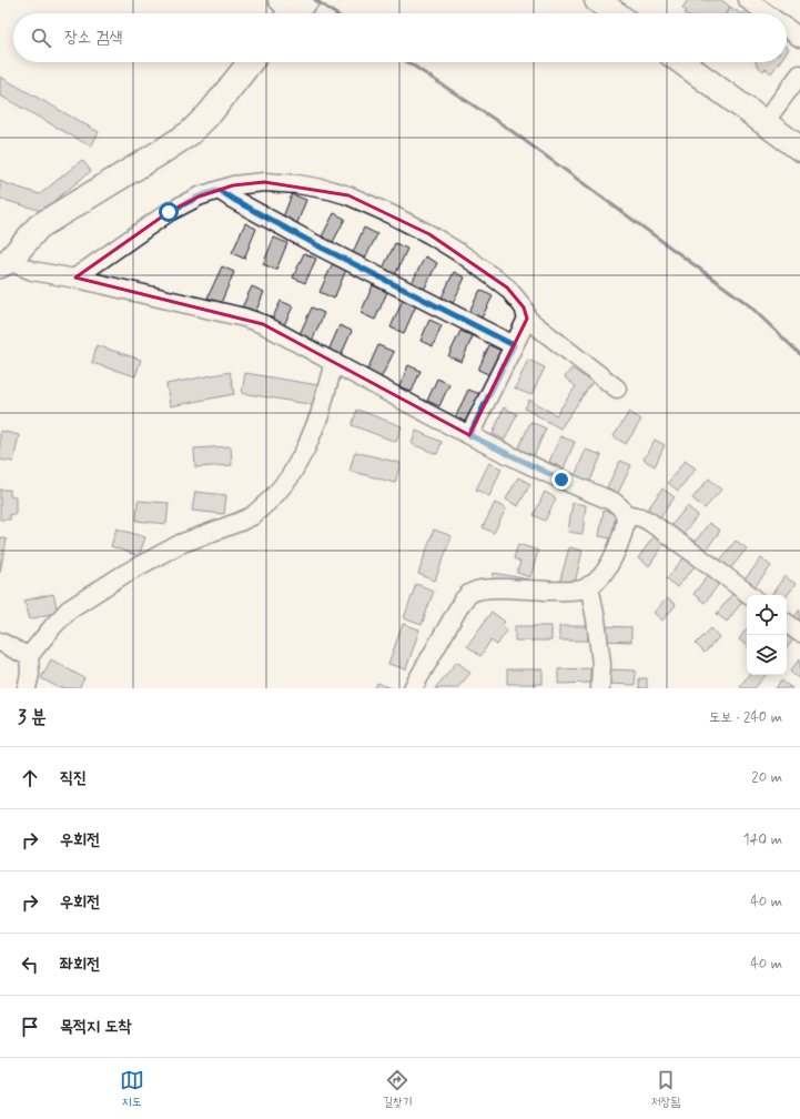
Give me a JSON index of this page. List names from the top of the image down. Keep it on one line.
{"page":{"search":"장소 검색","heading":["3 분","도보 · 240 m"],"list":[["직진","20 m"],["우회전","140 m"],["우회전","40 m"],["좌회전","40 m"],"목적지 도착"],"nav":["지도","길찾기","저장됨"]}}
